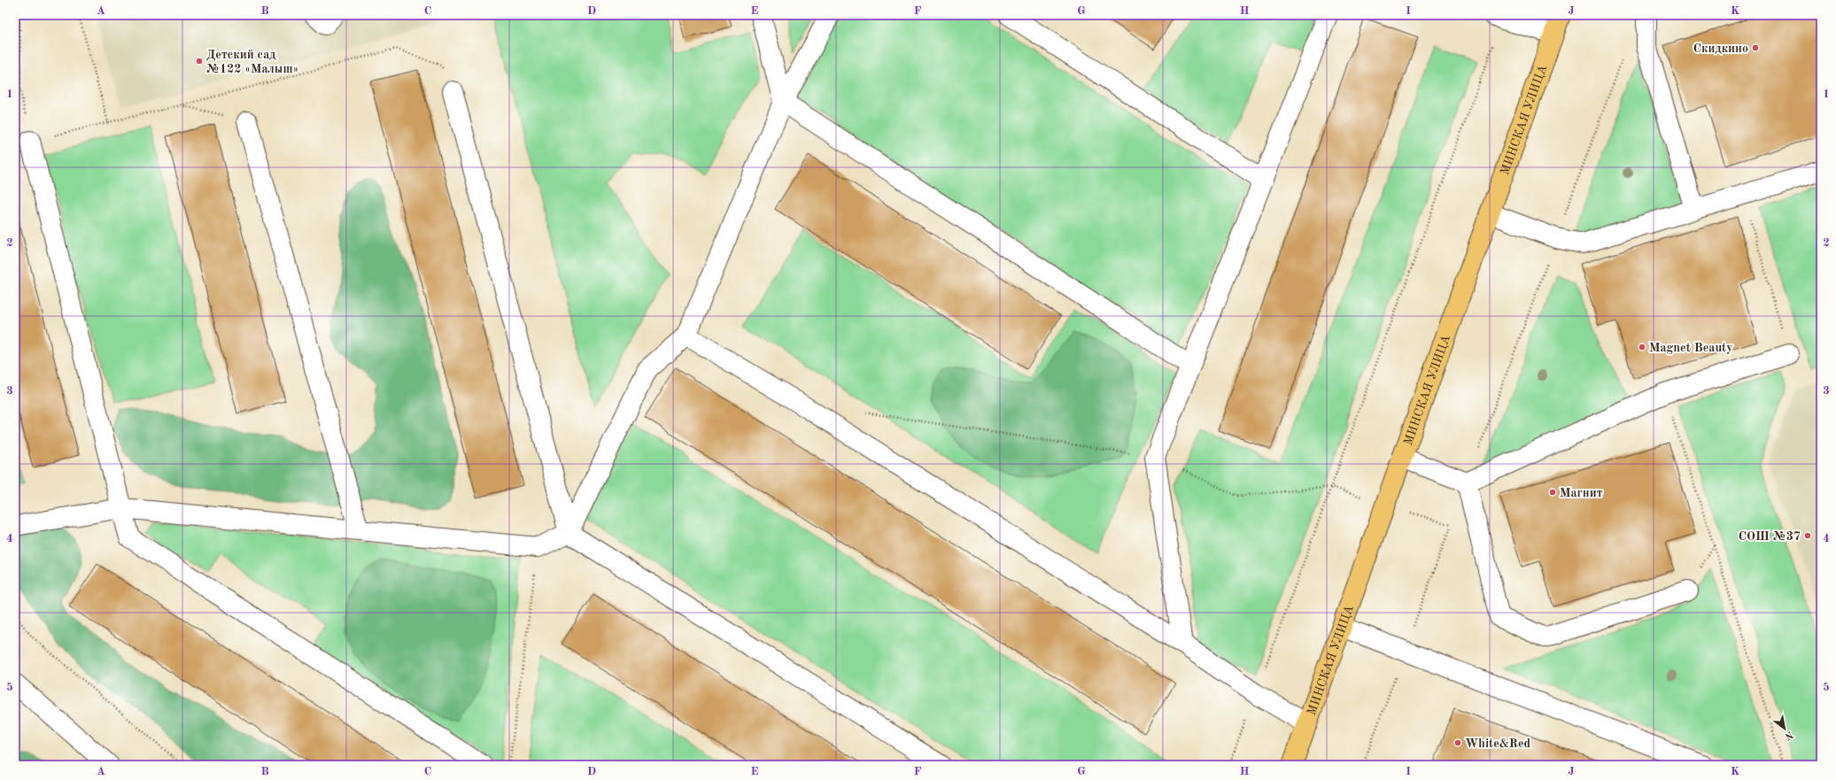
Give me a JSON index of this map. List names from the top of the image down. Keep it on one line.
{"streets":{"main road":["МИНСКАЯ УЛИЦА"]},"places":["Скидкино","Детский сад №122 «Малыш»","Magnet Beauty","Магнит","СОШ №37","White&Red"],"north":"bottom right","grid":{"columns":["A","B","C","D","E","F","G","H","I","J","K"],"rows":["1","2","3","4","5"]}}
